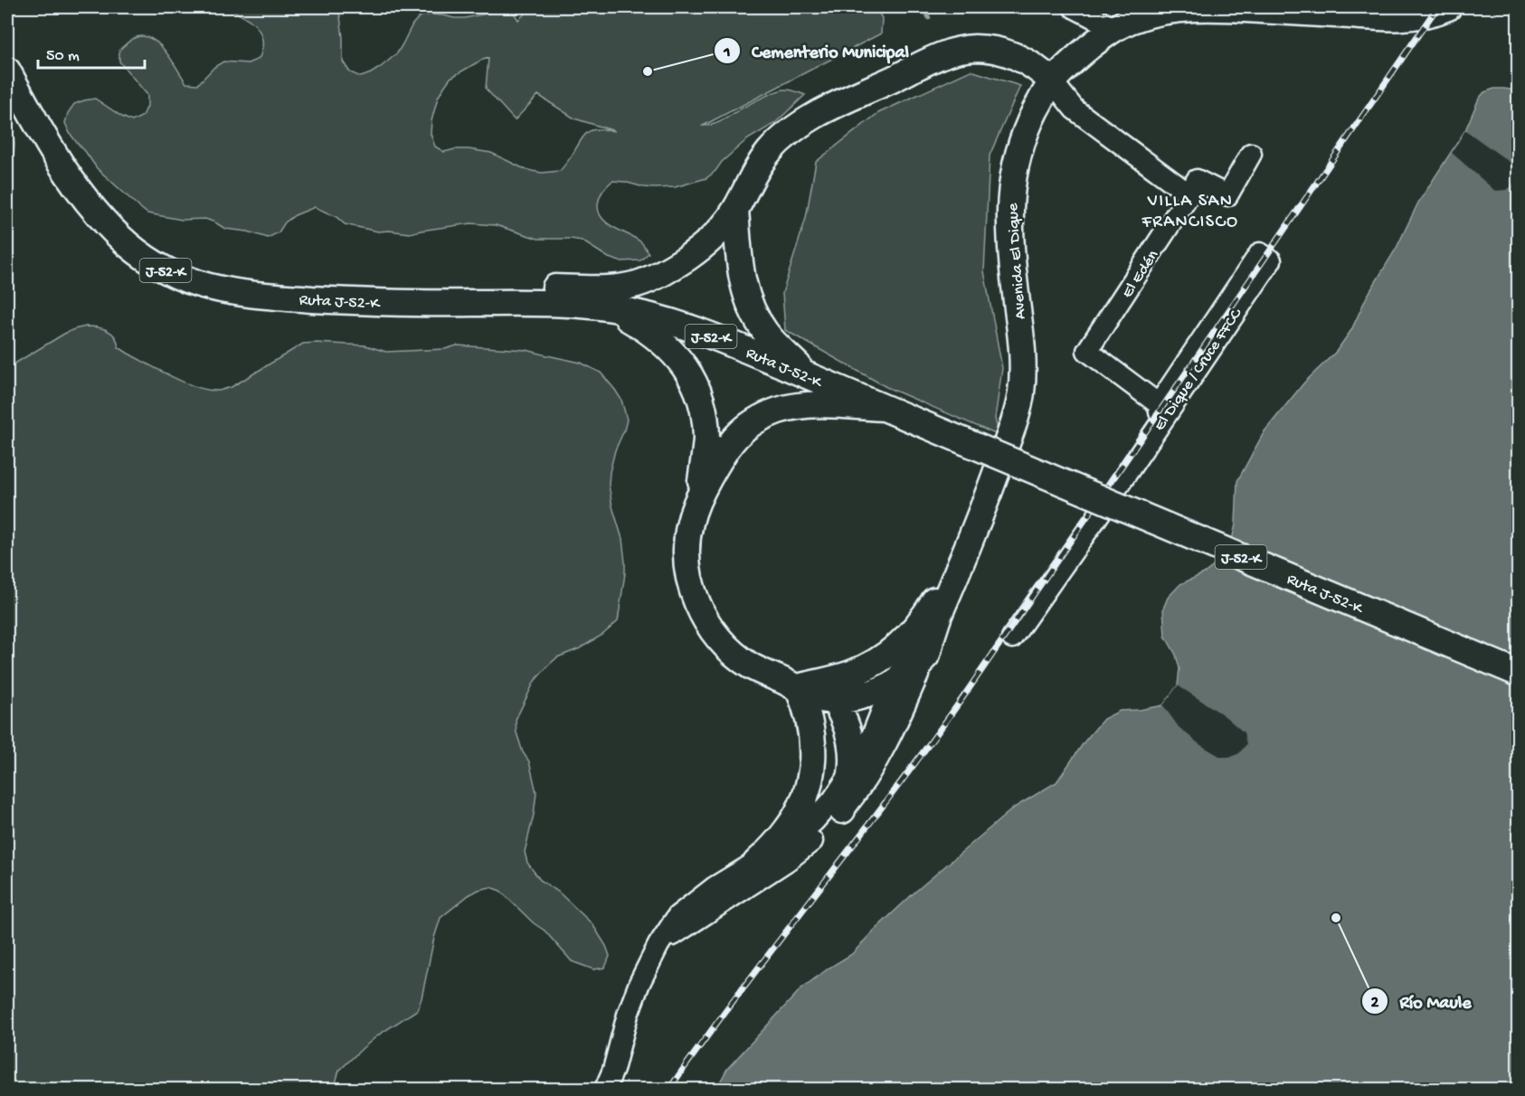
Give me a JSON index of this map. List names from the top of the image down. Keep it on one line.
{"streets":{"main road":["Avenida El Dique","J-52-K","Ruta J-52-K"],"street":["El Edén","El Dique / Cruce FFCC"]},"crossings":[["El Edén","El Dique / Cruce FFCC"]],"districts":["VILLA SAN FRANCISCO"],"places":["Cementerio Municipal","Río Maule"],"scale_bar":"50 m"}
